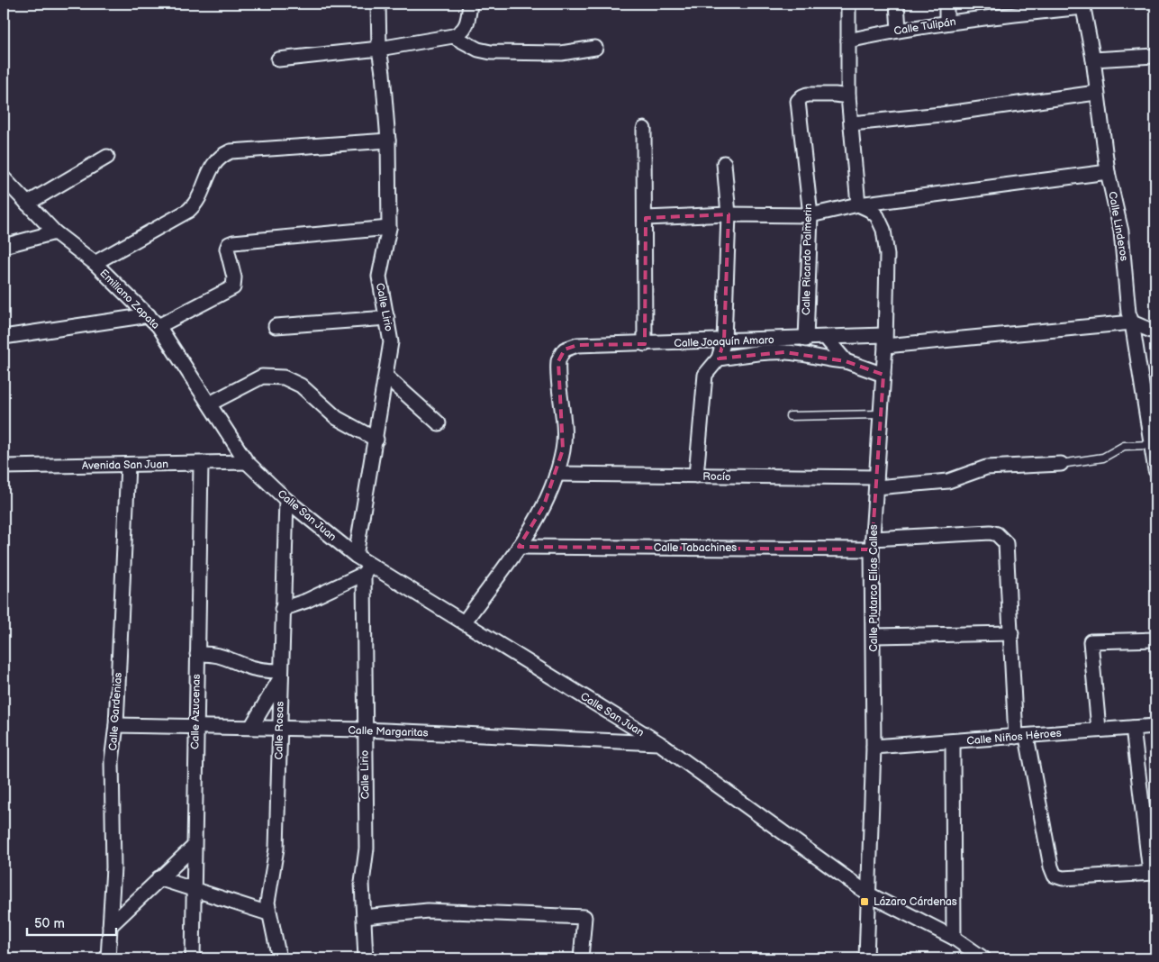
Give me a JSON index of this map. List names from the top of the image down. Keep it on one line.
{"streets":{"street":["Calle Tulipán","Calle Linderos","Calle Ricardo Palmerin","Emiliano Zapata","Calle Lirio","Calle Joaquín Amaro","Avenida San Juan","Rocío","Calle San Juan","Calle Tabachines","Calle Plutarco Elías Calles","Calle Gardenias","Calle Azucenas","Calle Rosas","Calle Margaritas","Calle Niños Héroes"]},"crossings":[["Calle Tulipán","Calle Linderos"],["Calle Linderos","Calle Joaquín Amaro"],["Calle Ricardo Palmerin","Calle Joaquín Amaro"],["Emiliano Zapata","Avenida San Juan"],["Emiliano Zapata","Calle San Juan"],["Calle Lirio","Calle San Juan"],["Calle Lirio","Calle Margaritas"],["Calle Joaquín Amaro","Rocío"],["Calle Joaquín Amaro","Calle Plutarco Elías Calles"],["Avenida San Juan","Calle San Juan"],["Avenida San Juan","Calle Gardenias"],["Avenida San Juan","Calle Azucenas"],["Rocío","Calle Plutarco Elías Calles"],["Calle San Juan","Calle Plutarco Elías Calles"],["Calle San Juan","Calle Rosas"],["Calle San Juan","Calle Margaritas"],["Calle Tabachines","Calle Plutarco Elías Calles"],["Calle Plutarco Elías Calles","Calle Niños Héroes"],["Calle Gardenias","Calle Margaritas"],["Calle Azucenas","Calle Margaritas"],["Calle Rosas","Calle Margaritas"]],"places":{"transit":["Lázaro Cárdenas"]},"scale_bar":"50 m"}
